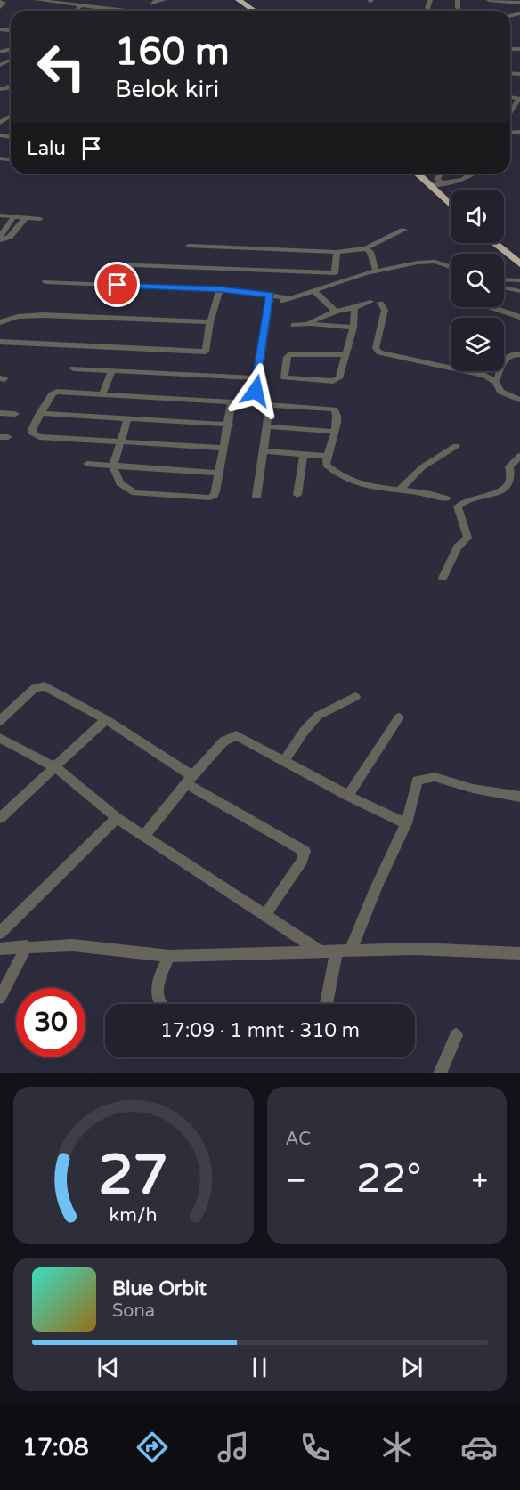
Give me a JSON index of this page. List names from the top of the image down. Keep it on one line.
{"page":{"turn":["160 m","Belok kiri"],"then":"Lalu","limit":"30","trip":"17:09 · 1 mnt · 310 m","tile":"AC","heat":["−","22°","+"],"song":["Blue Orbit","Sona"],"tabs":"17:08","gauge":["27","km/h"]}}
